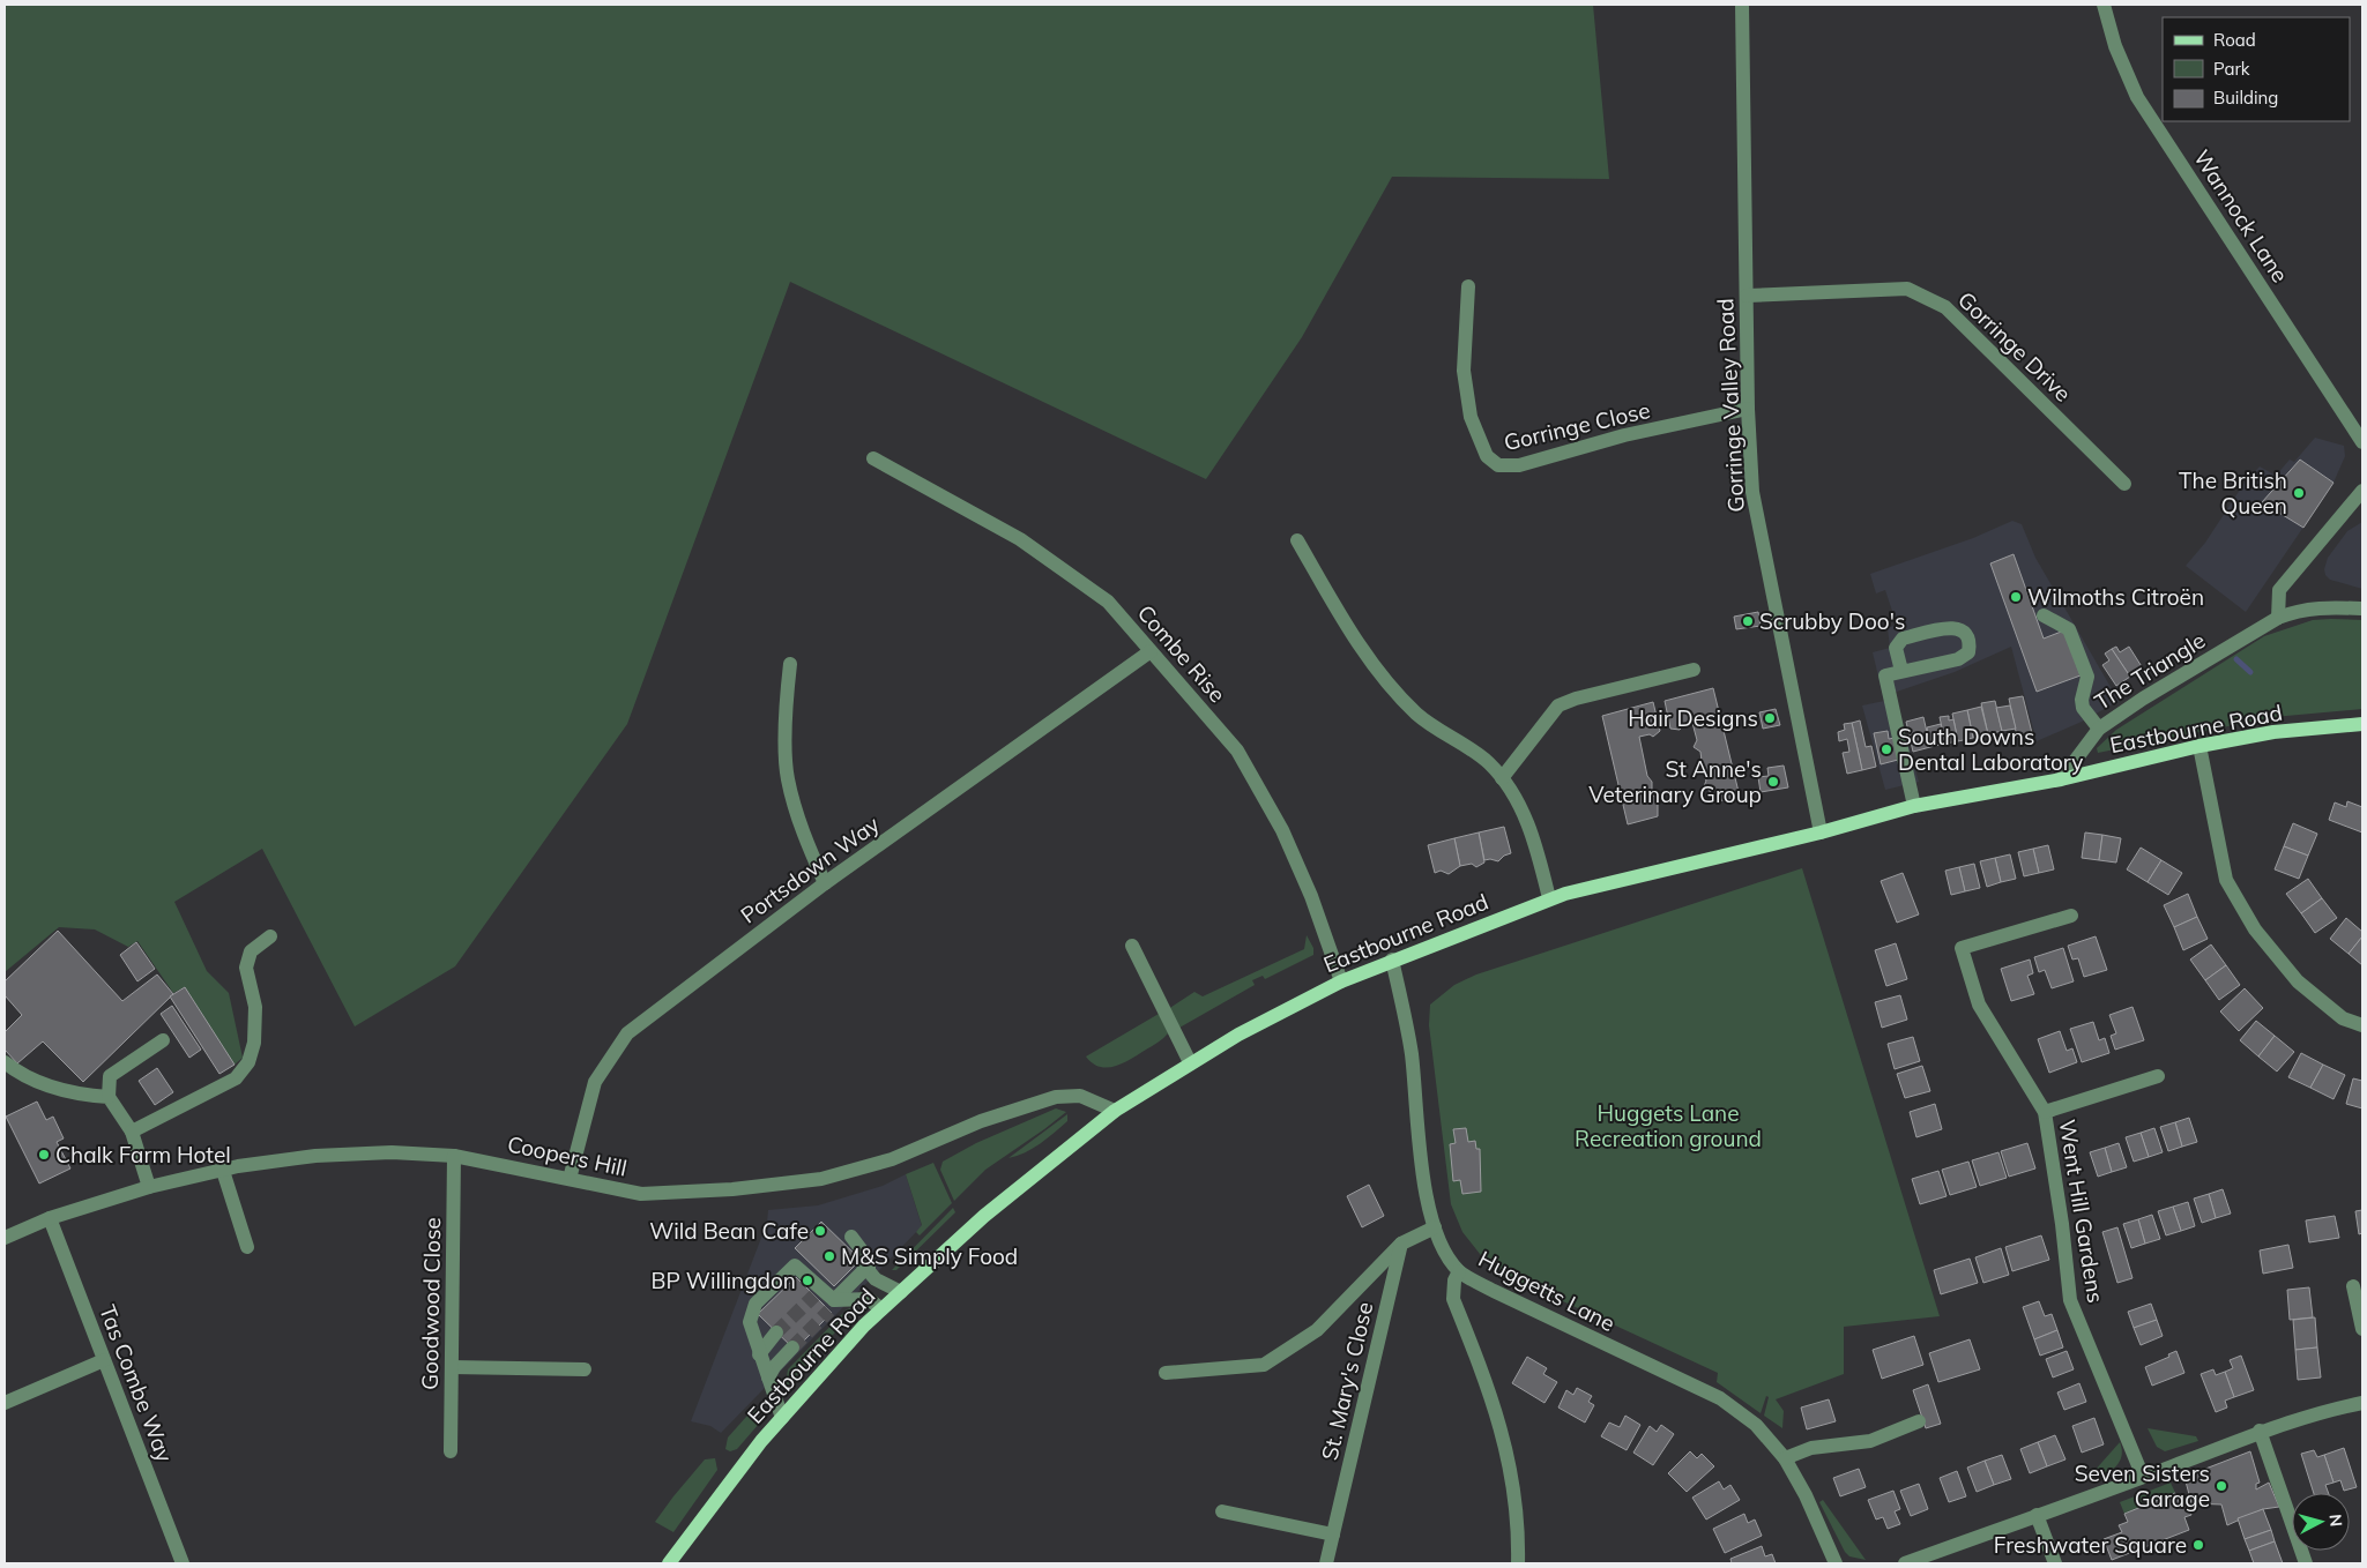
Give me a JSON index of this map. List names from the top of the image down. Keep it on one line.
{"streets":{"main road":["Eastbourne Road"],"street":["Wannock Lane","Gorringe Drive","Gorringe Valley Road","Gorringe Close","Combe Rise","The Triangle","Portsdown Way","Coopers Hill","Went Hill Gardens","Huggetts Lane","Goodwood Close","St. Mary's Close","Tas Combe Way"]},"crossings":[["Gorringe Drive","Gorringe Valley Road"],["Gorringe Valley Road","Gorringe Close"],["Gorringe Valley Road","Eastbourne Road"],["Combe Rise","Eastbourne Road"],["Combe Rise","Portsdown Way"],["The Triangle","Eastbourne Road"],["Eastbourne Road","Coopers Hill"],["Eastbourne Road","Huggetts Lane"],["Portsdown Way","Coopers Hill"],["Coopers Hill","Goodwood Close"],["Coopers Hill","Tas Combe Way"]],"parks":["Huggets Lane Recreation ground"],"places":["The British Queen","Wilmoths Citroën","Scrubby Doo's","Hair Designs","South Downs Dental Laboratory","St Anne's Veterinary Group","Chalk Farm Hotel","Wild Bean Cafe","M&S Simply Food","BP Willingdon","Seven Sisters Garage","Freshwater Square"],"legend":["Road","Park","Building"],"north":"right"}
